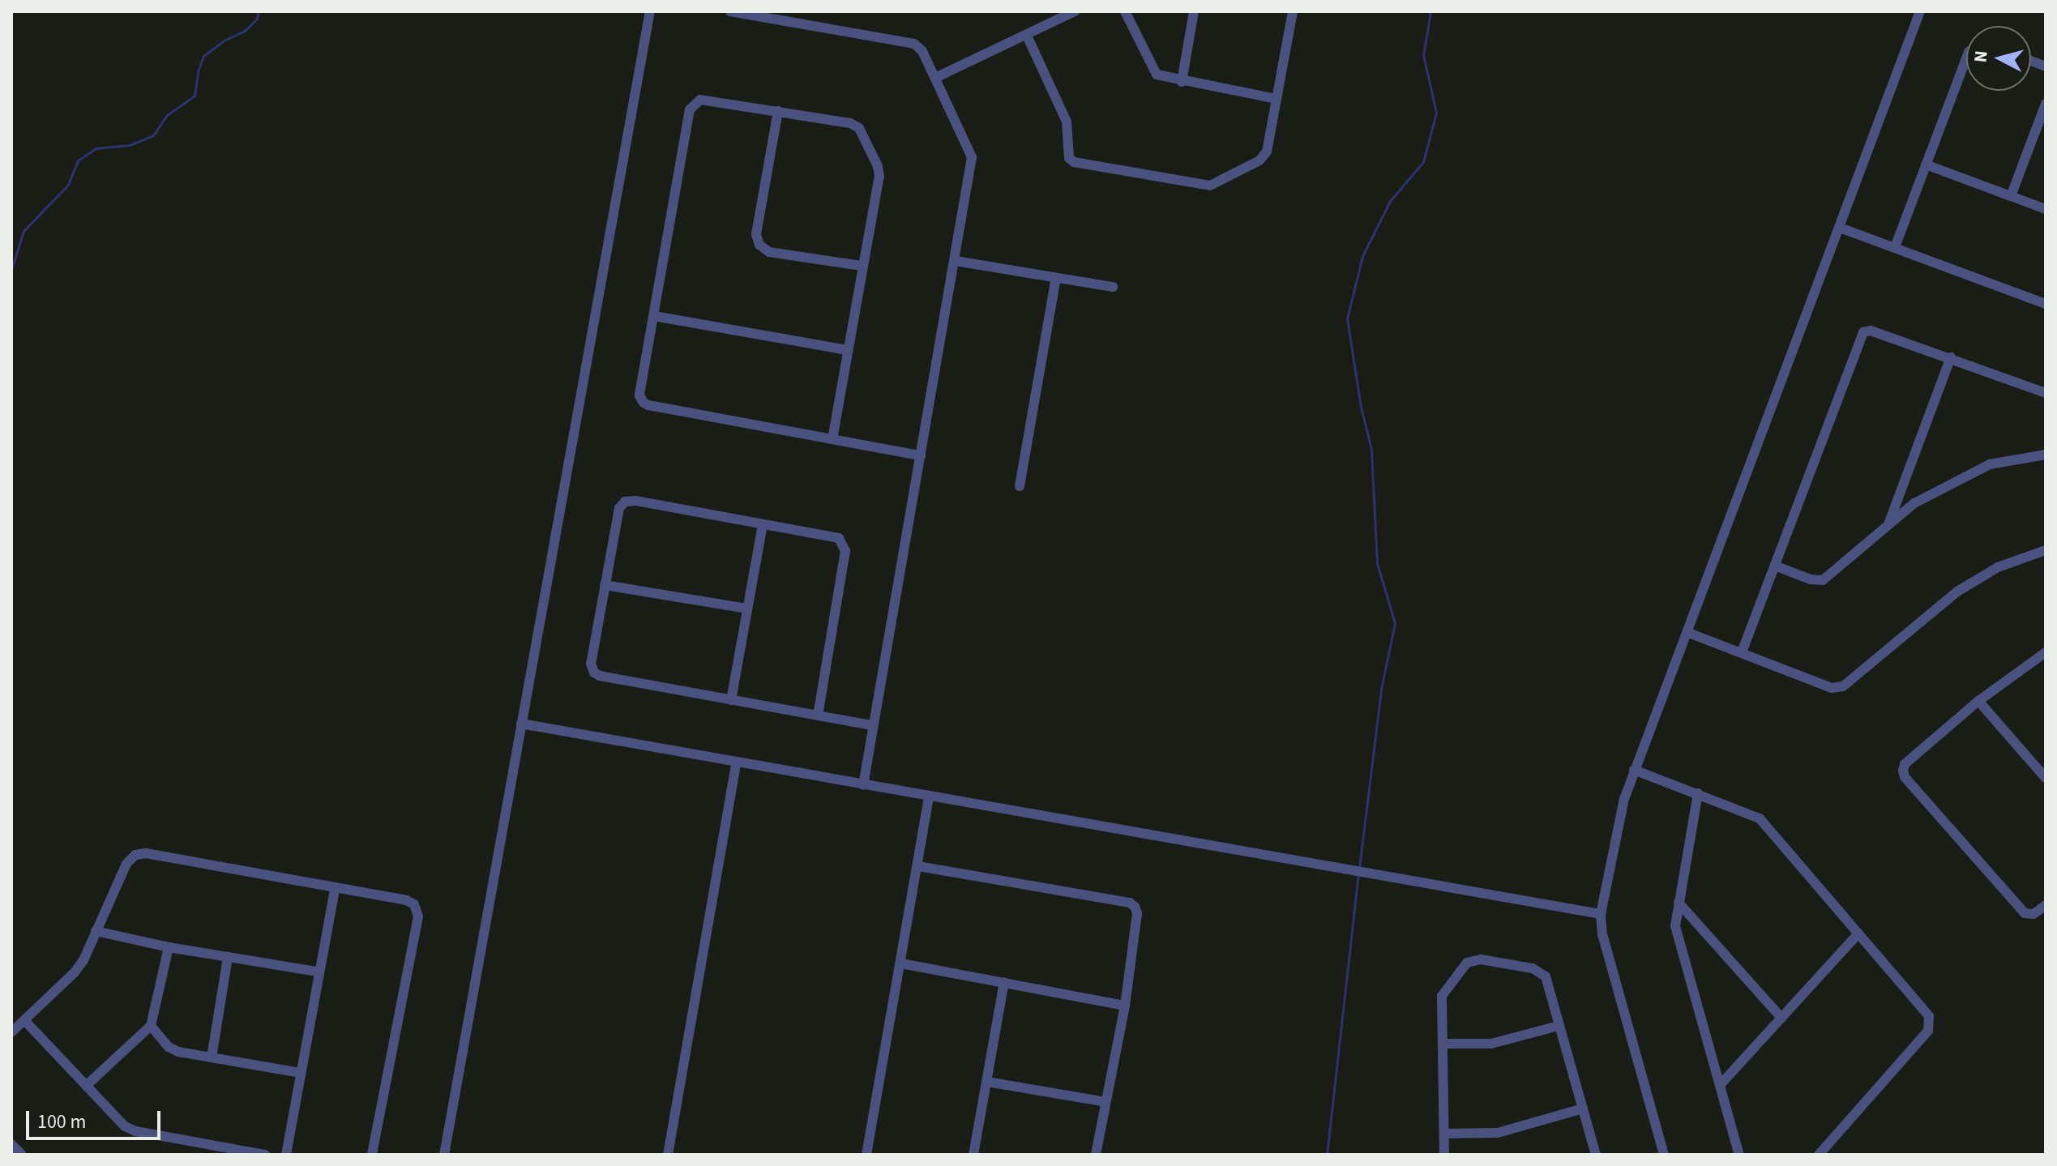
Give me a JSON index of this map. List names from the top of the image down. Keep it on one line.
{"scale_bar":"100 m","north":"left"}
